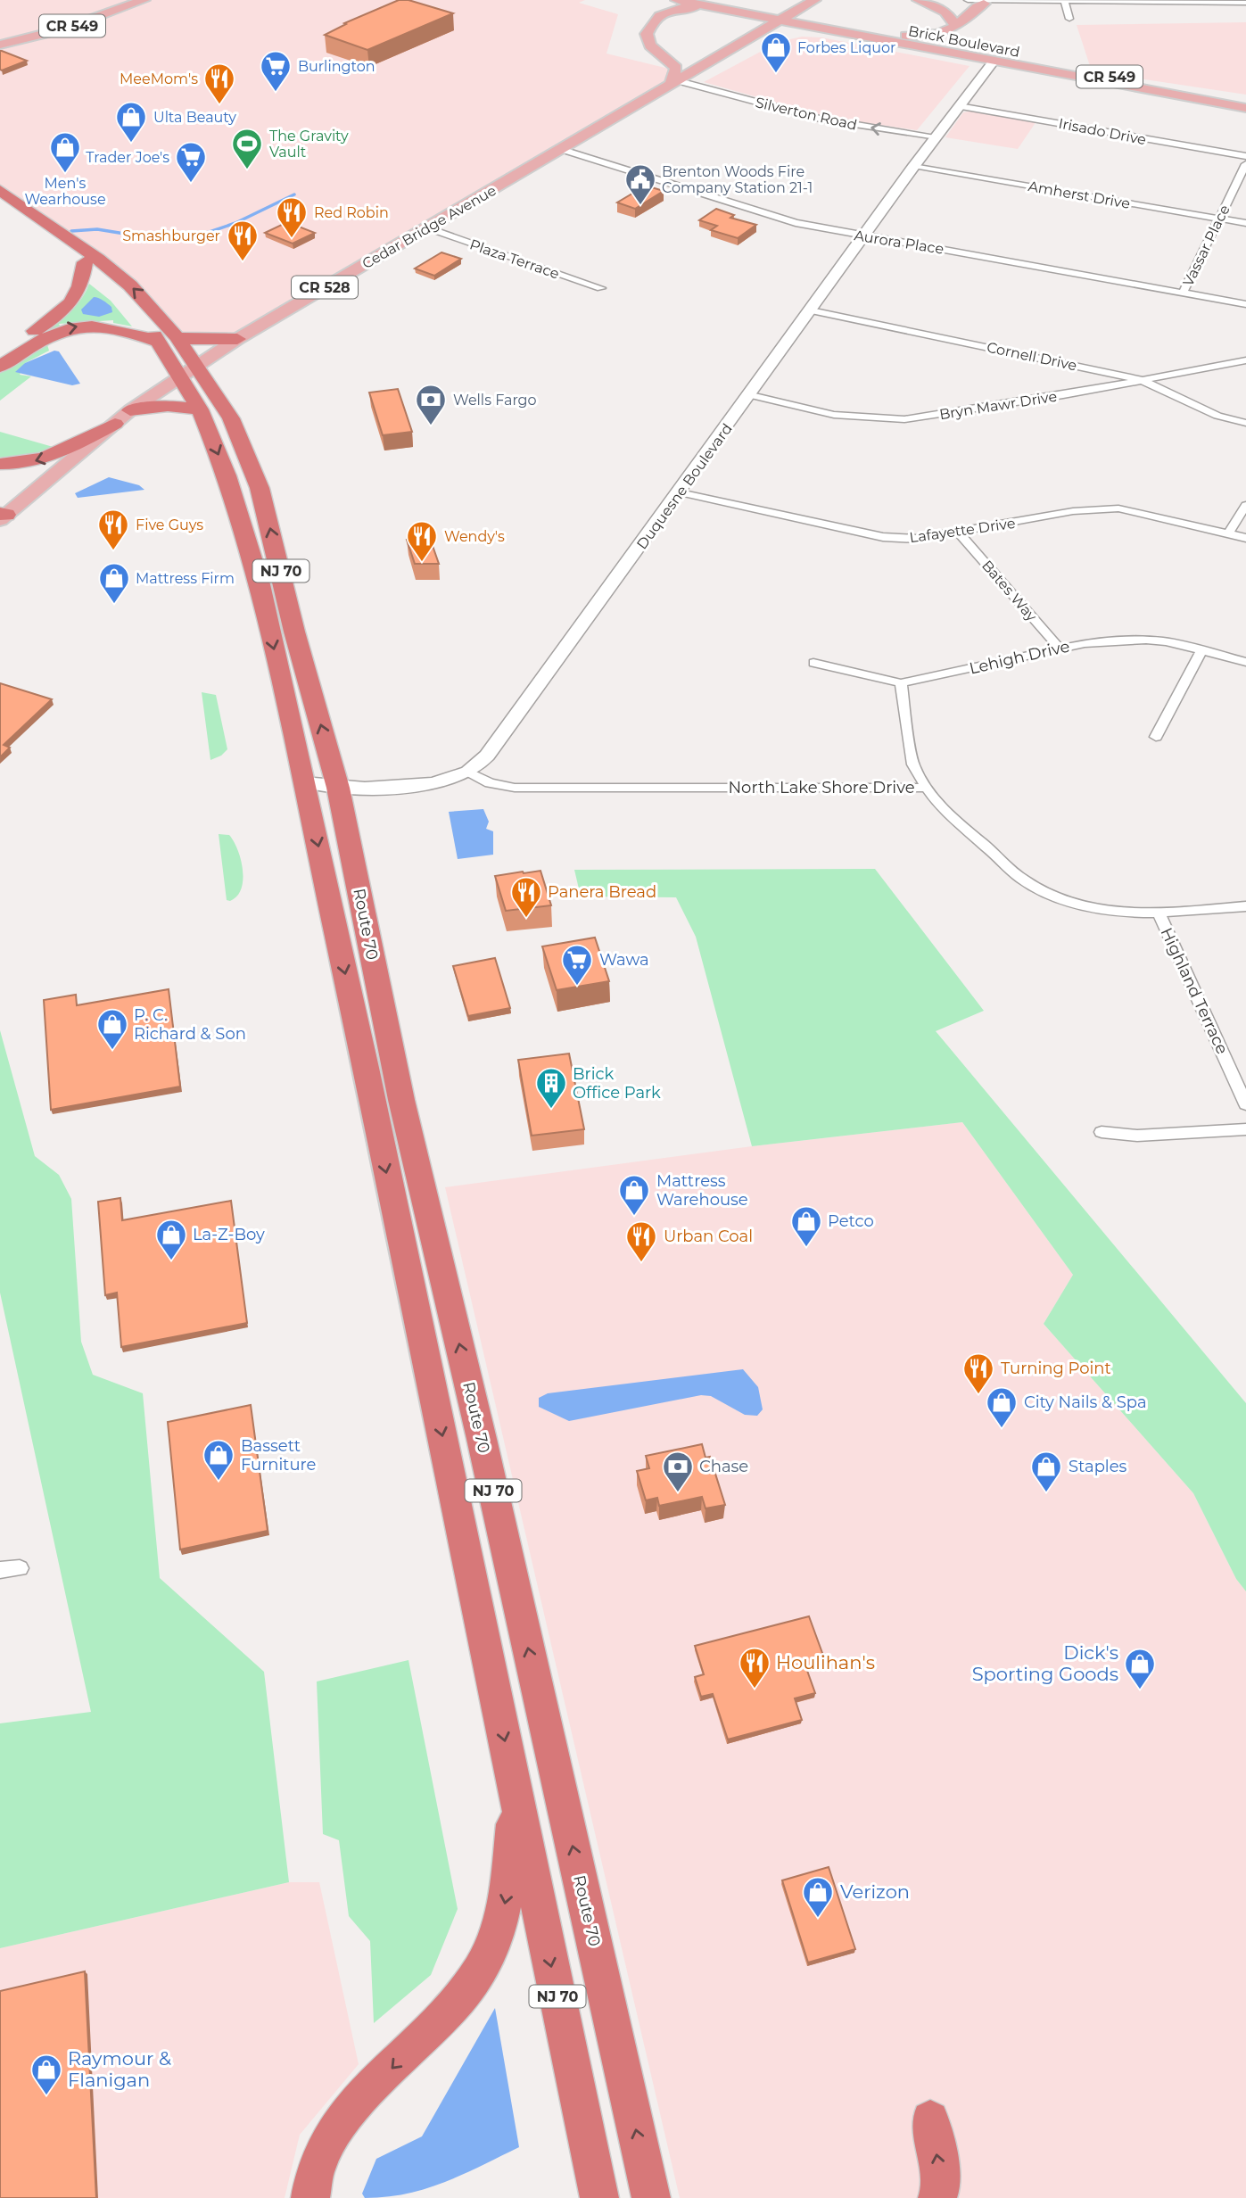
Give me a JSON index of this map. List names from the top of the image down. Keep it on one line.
{"streets":{"highway":["NJ 70","Route 70"],"main road":["CR 549","Brick Boulevard","Cedar Bridge Avenue","CR 528"],"street":["Silverton Road","Irisado Drive","Amherst Drive","Aurora Place","Vassar Place","Plaza Terrace","Cornell Drive","Bryn Mawr Drive","Duquesne Boulevard","Lafayette Drive","Bates Way","Lehigh Drive","North Lake Shore Drive","Highland Terrace"]},"crossings":[["Brick Boulevard","Cedar Bridge Avenue"],["Brick Boulevard","Duquesne Boulevard"],["Silverton Road","Cedar Bridge Avenue"],["Silverton Road","Duquesne Boulevard"],["Irisado Drive","Duquesne Boulevard"],["Amherst Drive","Vassar Place"],["Amherst Drive","Duquesne Boulevard"],["Cedar Bridge Avenue","Aurora Place"],["Cedar Bridge Avenue","Plaza Terrace"],["Cedar Bridge Avenue","NJ 70"],["Aurora Place","Vassar Place"],["Aurora Place","Duquesne Boulevard"],["Cornell Drive","Bryn Mawr Drive"],["Cornell Drive","Duquesne Boulevard"],["Bryn Mawr Drive","Duquesne Boulevard"],["Duquesne Boulevard","Lafayette Drive"],["Duquesne Boulevard","NJ 70"],["Duquesne Boulevard","North Lake Shore Drive"],["Duquesne Boulevard","Route 70"],["Lafayette Drive","Bates Way"],["NJ 70","Route 70"],["Bates Way","Lehigh Drive"],["North Lake Shore Drive","Highland Terrace"]],"one_way":["Silverton Road"],"places":{"shop":["Forbes Liquor","Ulta Beauty","Men's Wearhouse","Mattress Firm","P. C. Richard & Son","Mattress Warehouse","Petco","La-Z-Boy","City Nails & Spa","Bassett Furniture","Staples","Dick's Sporting Goods","Verizon","Raymour & Flanigan"],"supermarket":["Burlington","Trader Joe's","Wawa"],"restaurant":["MeeMom's","Red Robin","Smashburger","Five Guys","Wendy's","Panera Bread","Urban Coal","Turning Point","Houlihan's"],"sports":["The Gravity Vault"],"public building":["Brenton Woods Fire Company Station 21-1"],"bank":["Wells Fargo","Chase"],"building":["Brick Office Park"]}}
